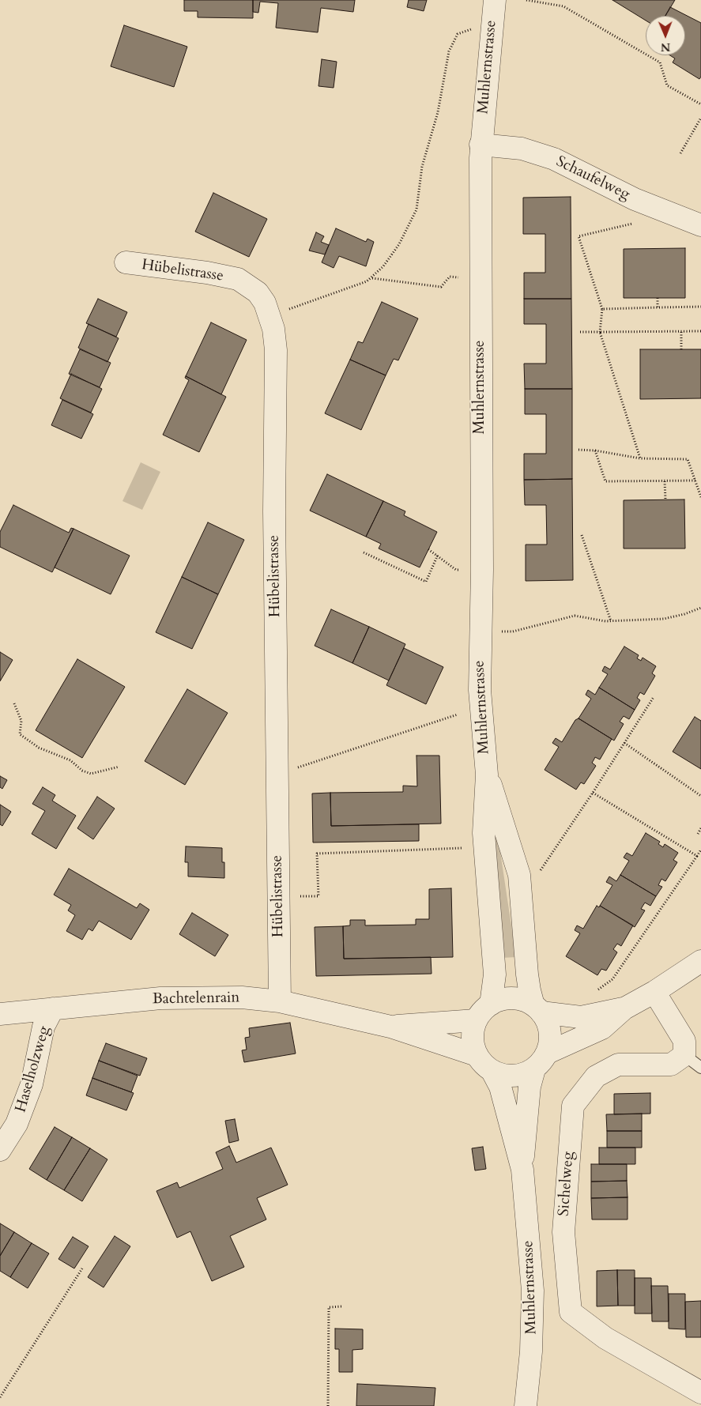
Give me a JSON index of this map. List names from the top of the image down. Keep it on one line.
{"streets":{"street":["Muhlernstrasse","Schaufelweg","Hübelistrasse","Bachtelenrain","Haselholzweg","Sichelweg"]},"crossings":[["Muhlernstrasse","Schaufelweg"],["Muhlernstrasse","Bachtelenrain"],["Hübelistrasse","Bachtelenrain"],["Bachtelenrain","Haselholzweg"]],"north":"bottom"}
